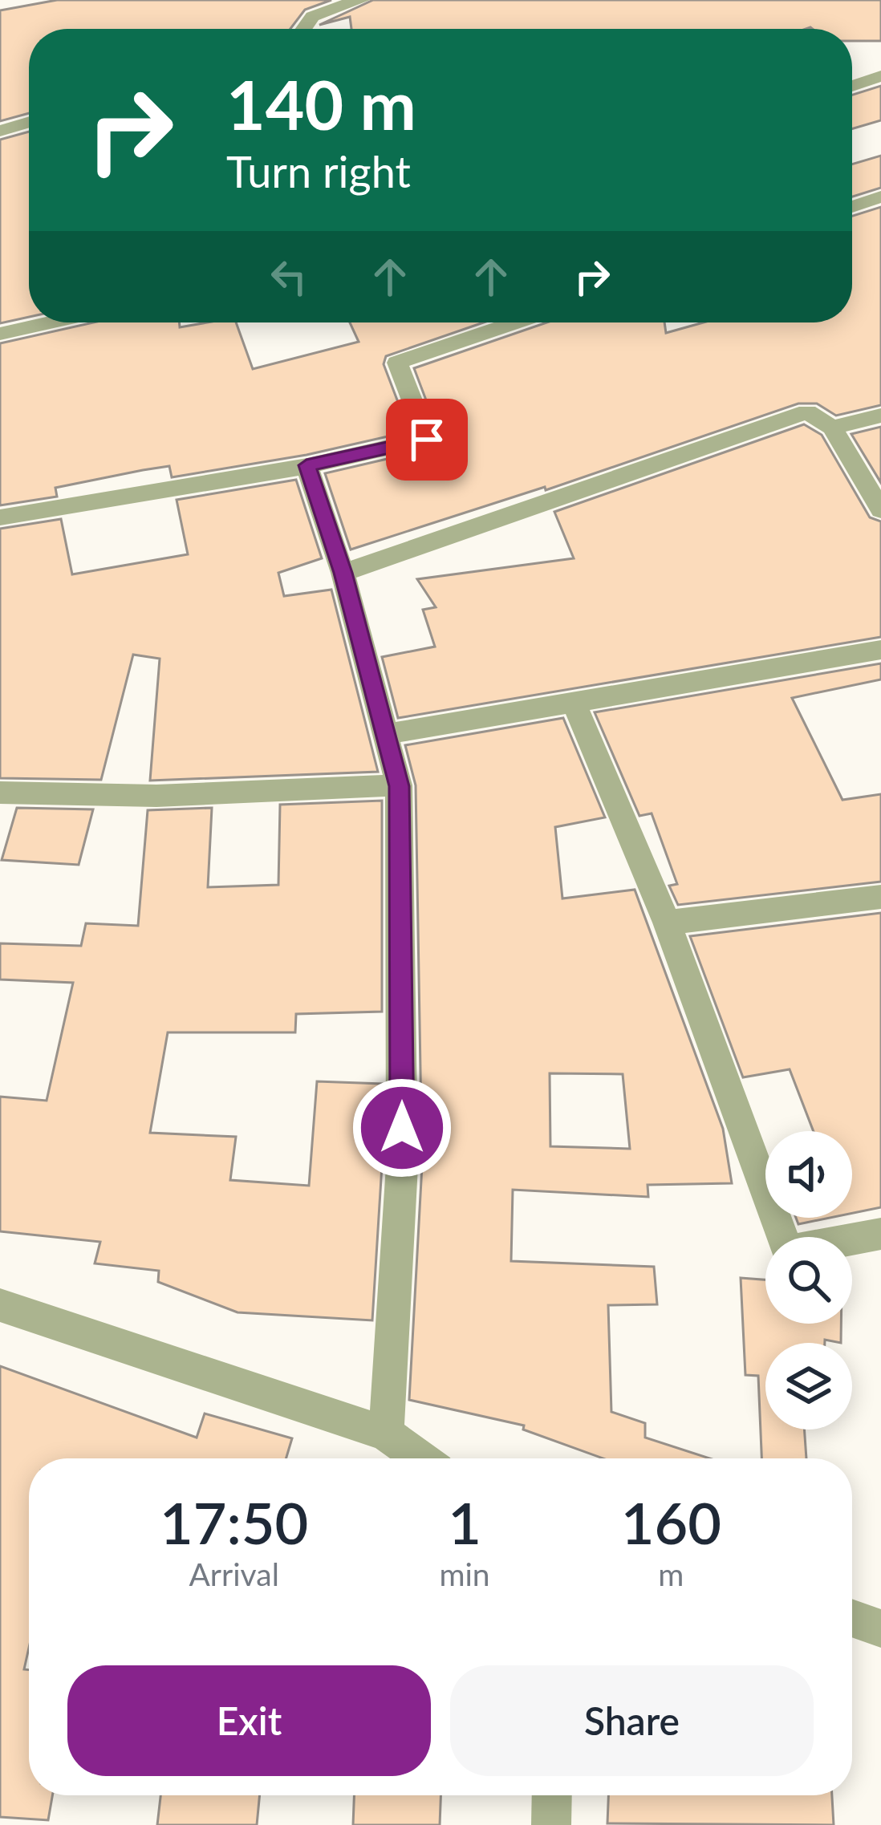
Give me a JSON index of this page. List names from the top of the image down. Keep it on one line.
{"page":{"turn":["140 m","Turn right"],"eta":["17:50","Arrival","1","min","160","m"],"buttons":["Exit","Share"]}}
